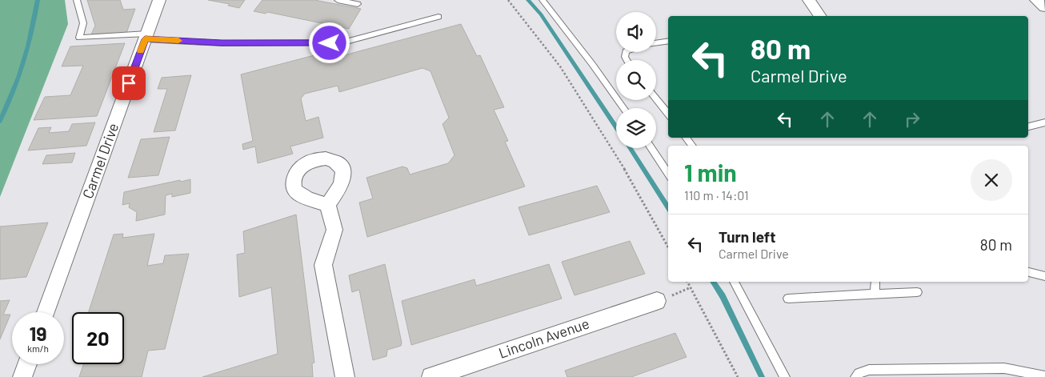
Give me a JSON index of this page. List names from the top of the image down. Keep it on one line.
{"streets":{"street":["Carmel Drive","Lincoln Avenue"]},"page":{"turn":["80 m","Carmel Drive"],"heading":["1 min","110 m · 14:01"],"list":[{"name":"Turn left","note":"Carmel Drive","value":"80 m"}],"speed":"19 km/h","limit":"20"}}
